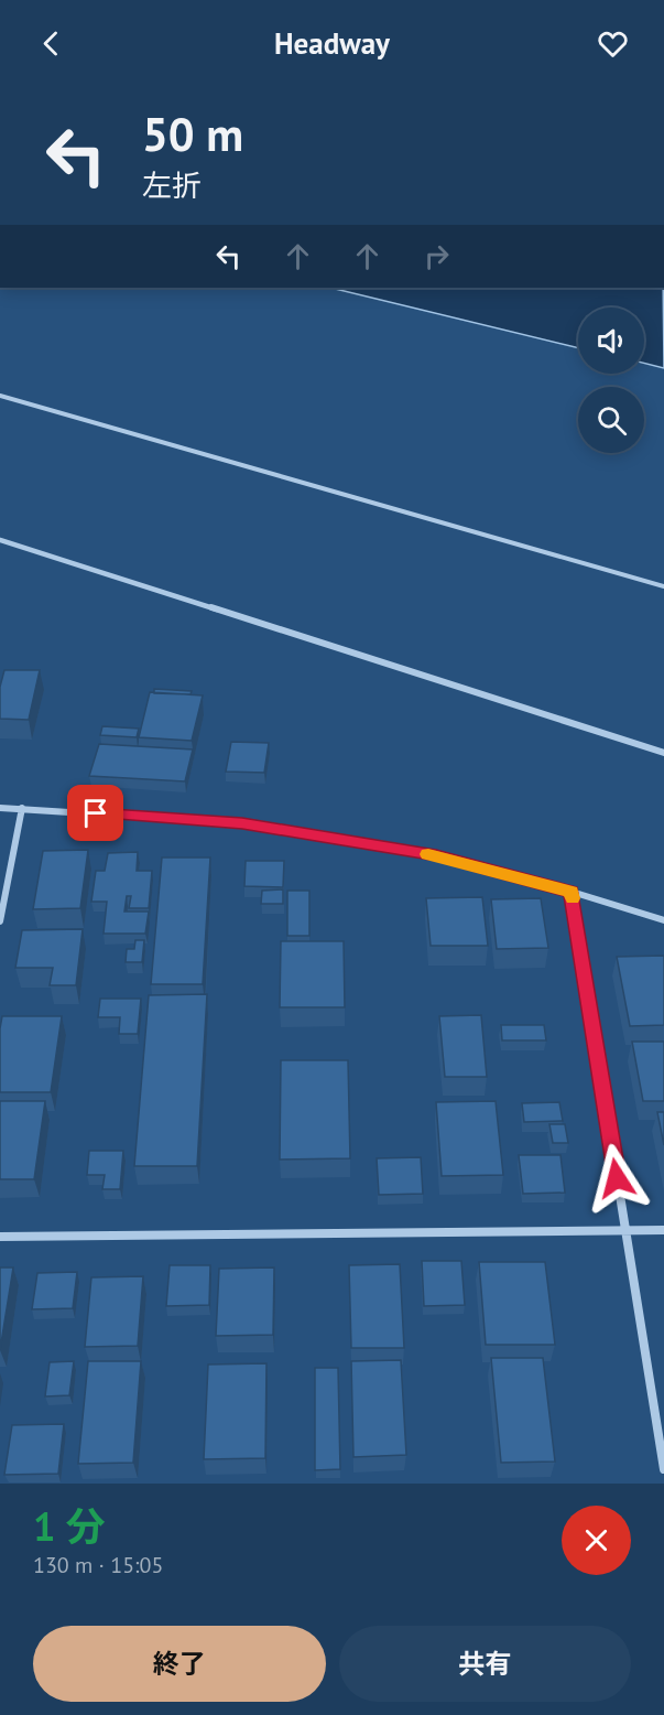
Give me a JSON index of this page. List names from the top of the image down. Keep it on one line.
{"page":{"header":"Headway","turn":["50 m","左折"],"heading":["1 分","130 m · 15:05"],"buttons":["終了","共有"]}}
